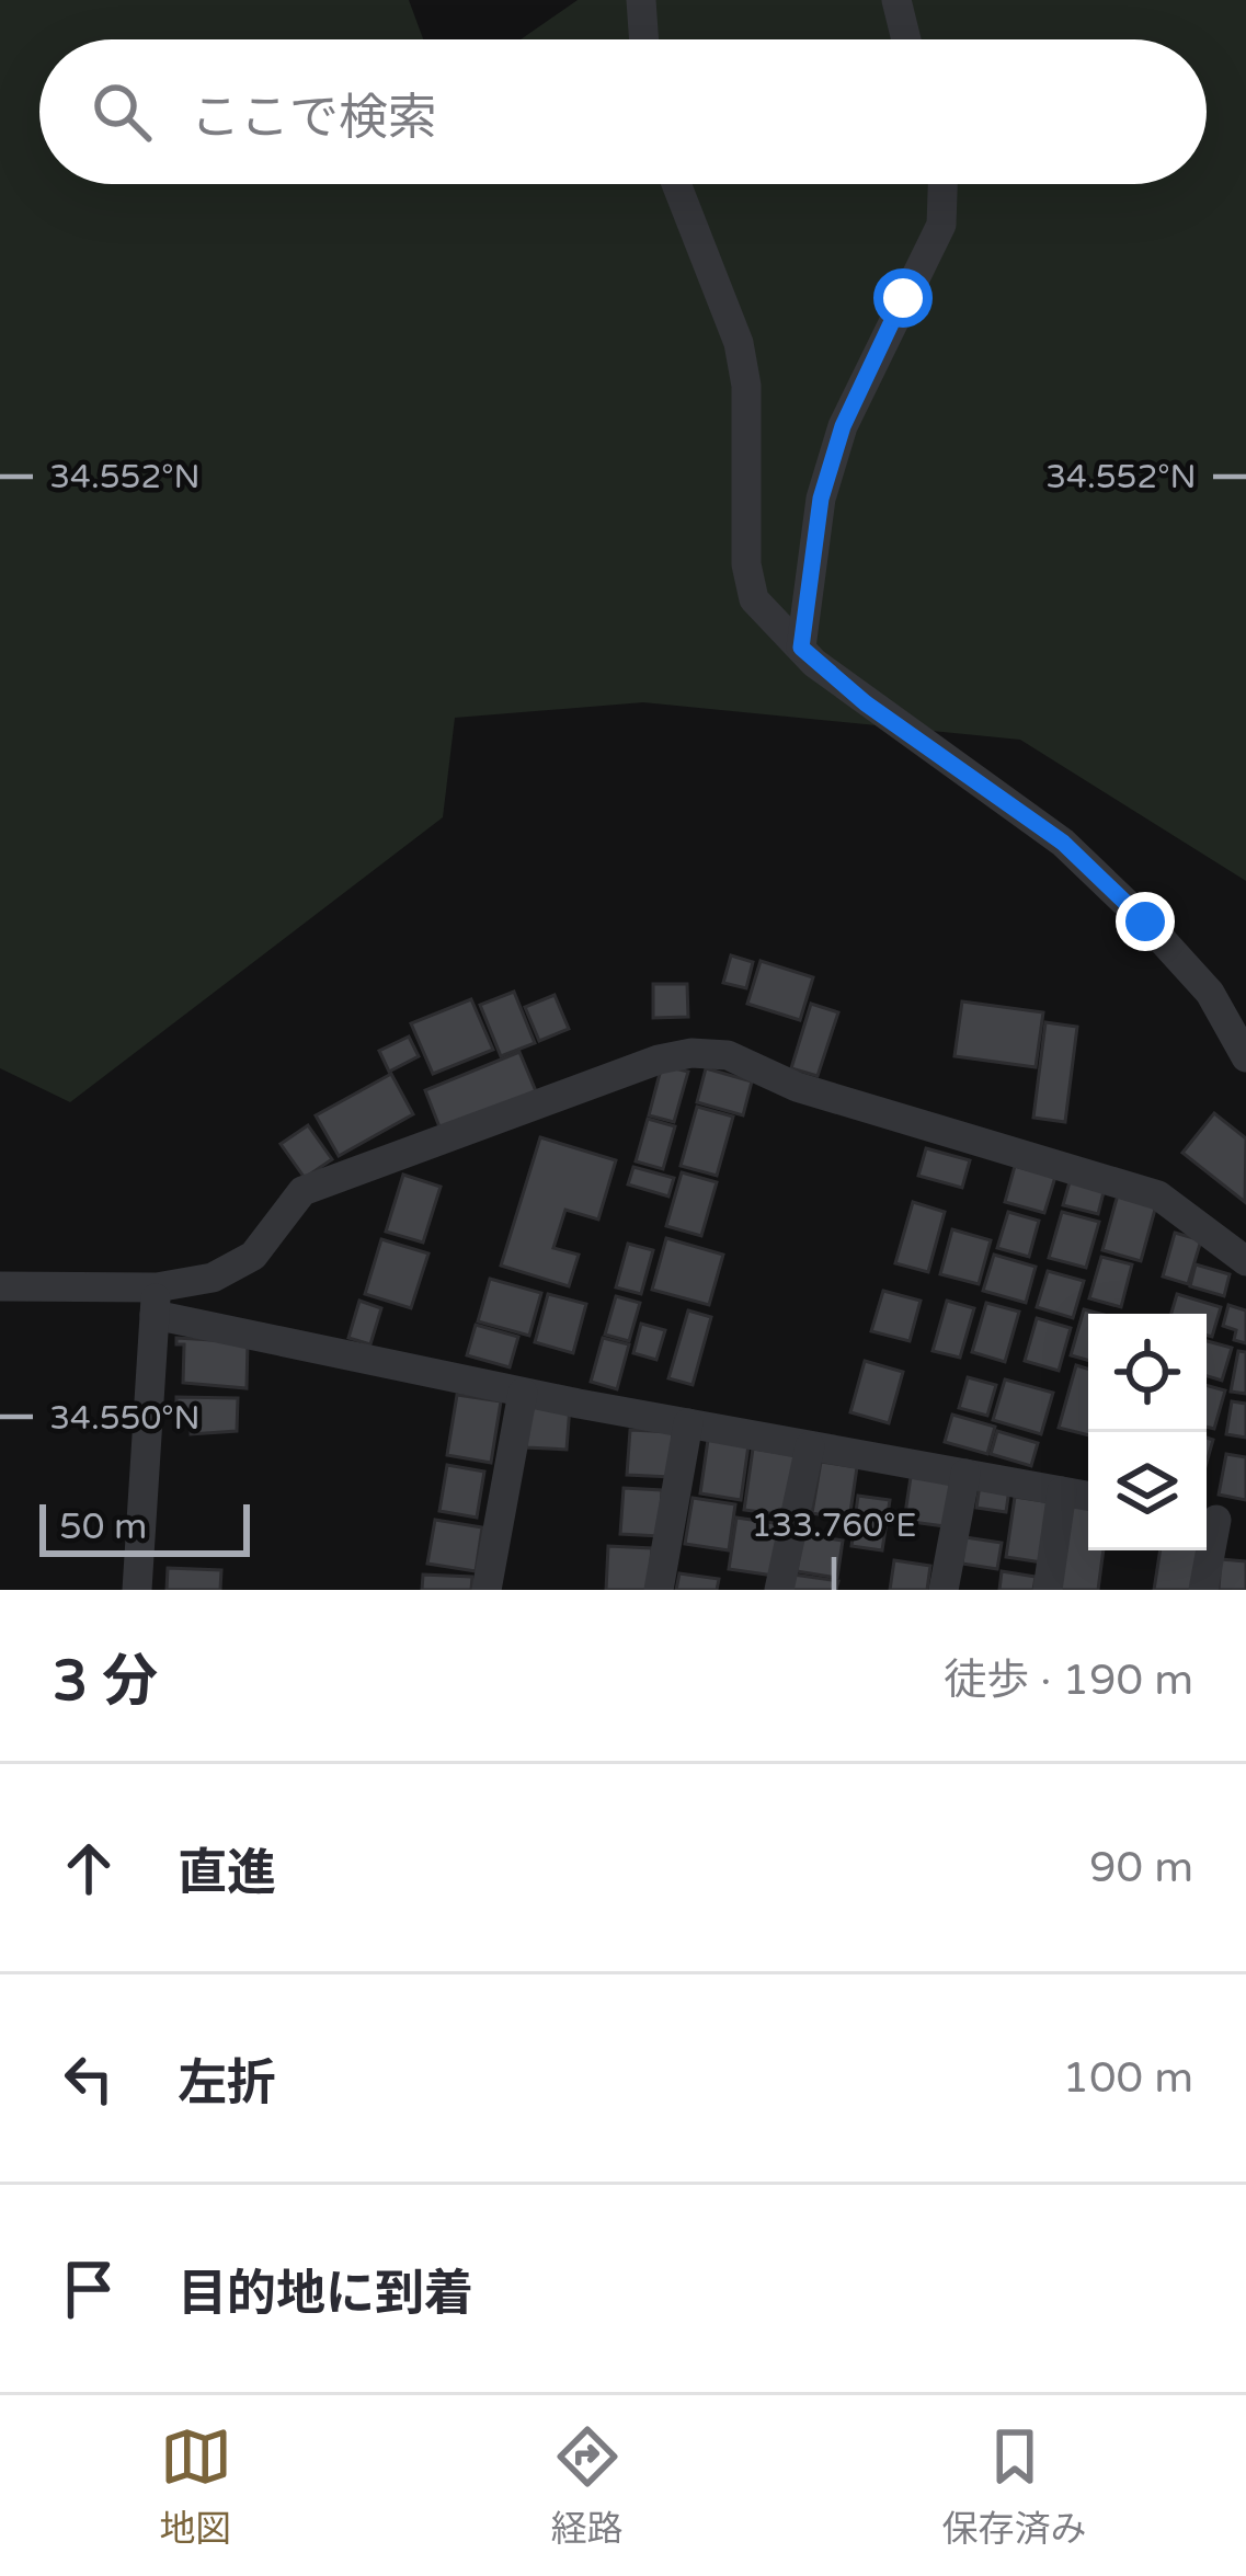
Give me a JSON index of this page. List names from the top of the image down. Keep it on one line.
{"scale_bar":"50 m","page":{"search":"ここで検索","scale":"50 m","heading":["3 分","徒歩 · 190 m"],"list":[["直進","90 m"],["左折","100 m"],"目的地に到着"],"nav":["地図","経路","保存済み"]},"coordinates":["34.552°N","34.550°N","133.760°E"]}
